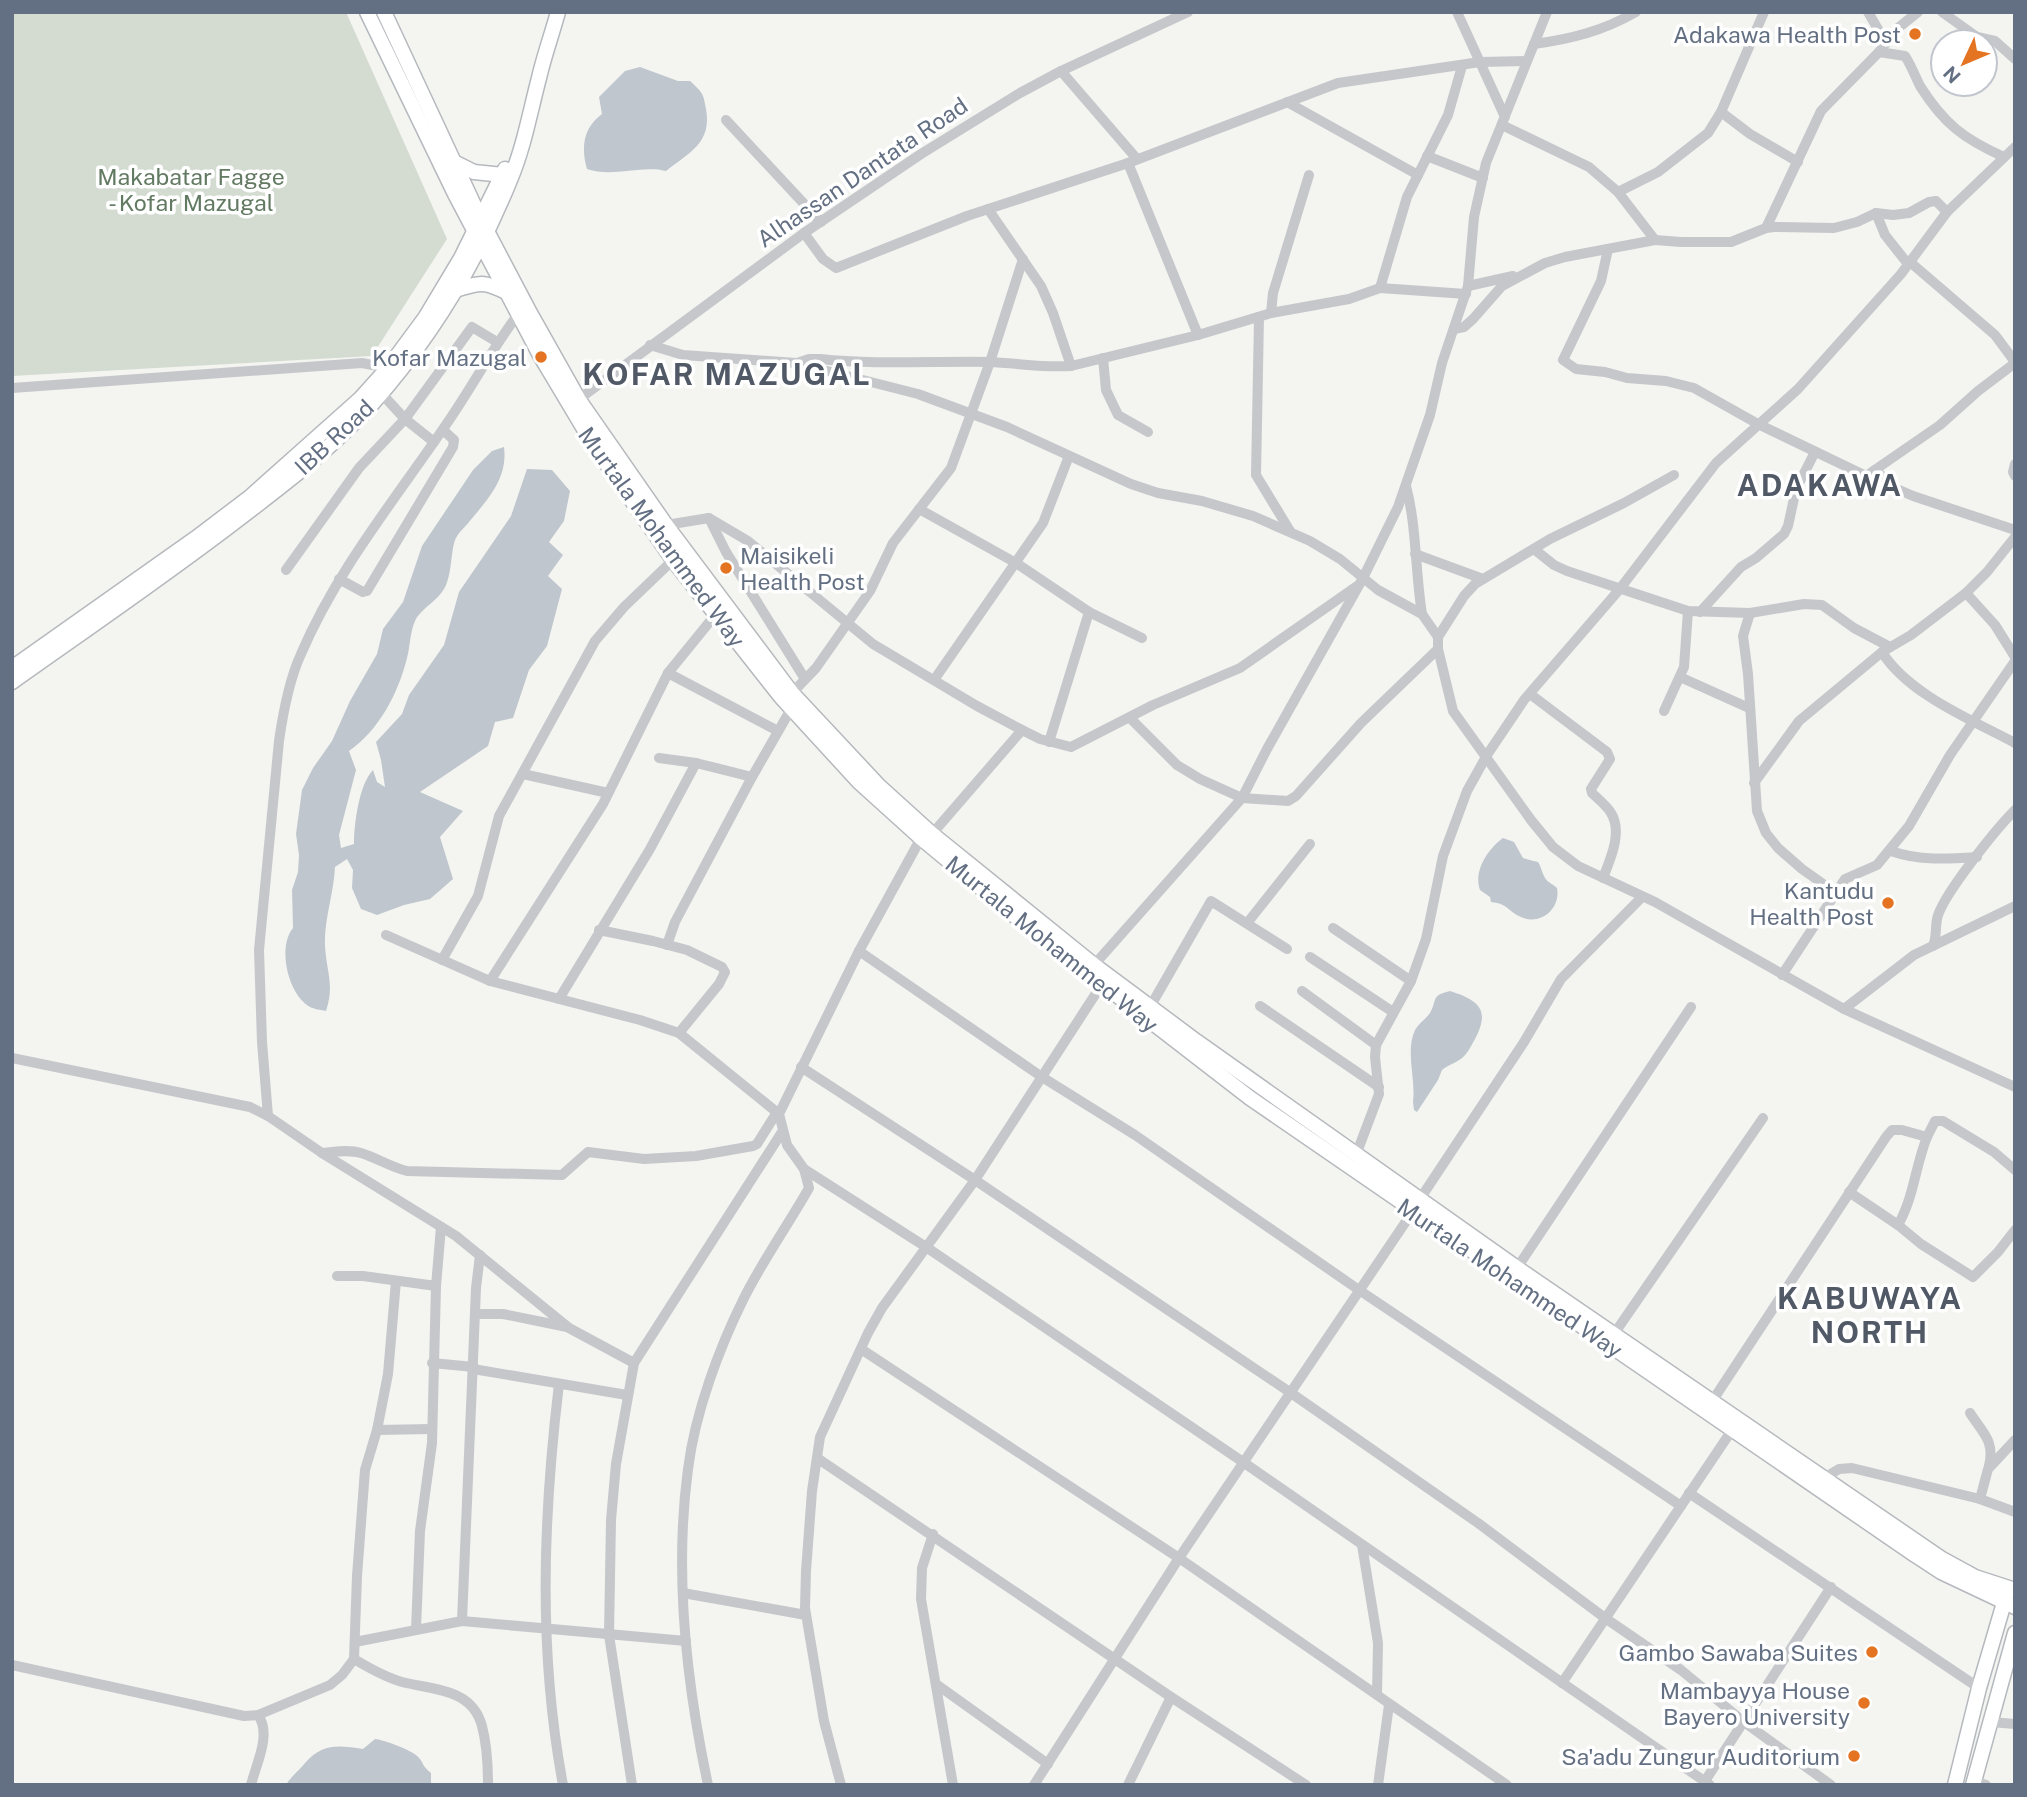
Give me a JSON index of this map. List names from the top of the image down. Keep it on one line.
{"streets":{"main road":["IBB Road","Murtala Mohammed Way"],"street":["Alhassan Dantata Road"]},"crossings":[["Alhassan Dantata Road","Murtala Mohammed Way"],["IBB Road","Murtala Mohammed Way"]],"districts":["KOFAR MAZUGAL","ADAKAWA","KABUWAYA NORTH"],"parks":["Makabatar Fagge - Kofar Mazugal"],"places":["Adakawa Health Post","Kofar Mazugal","Maisikeli Health Post","Kantudu Health Post","Gambo Sawaba Suites","Mambayya House Bayero University","Sa'adu Zungur Auditorium"],"north":"bottom left"}
